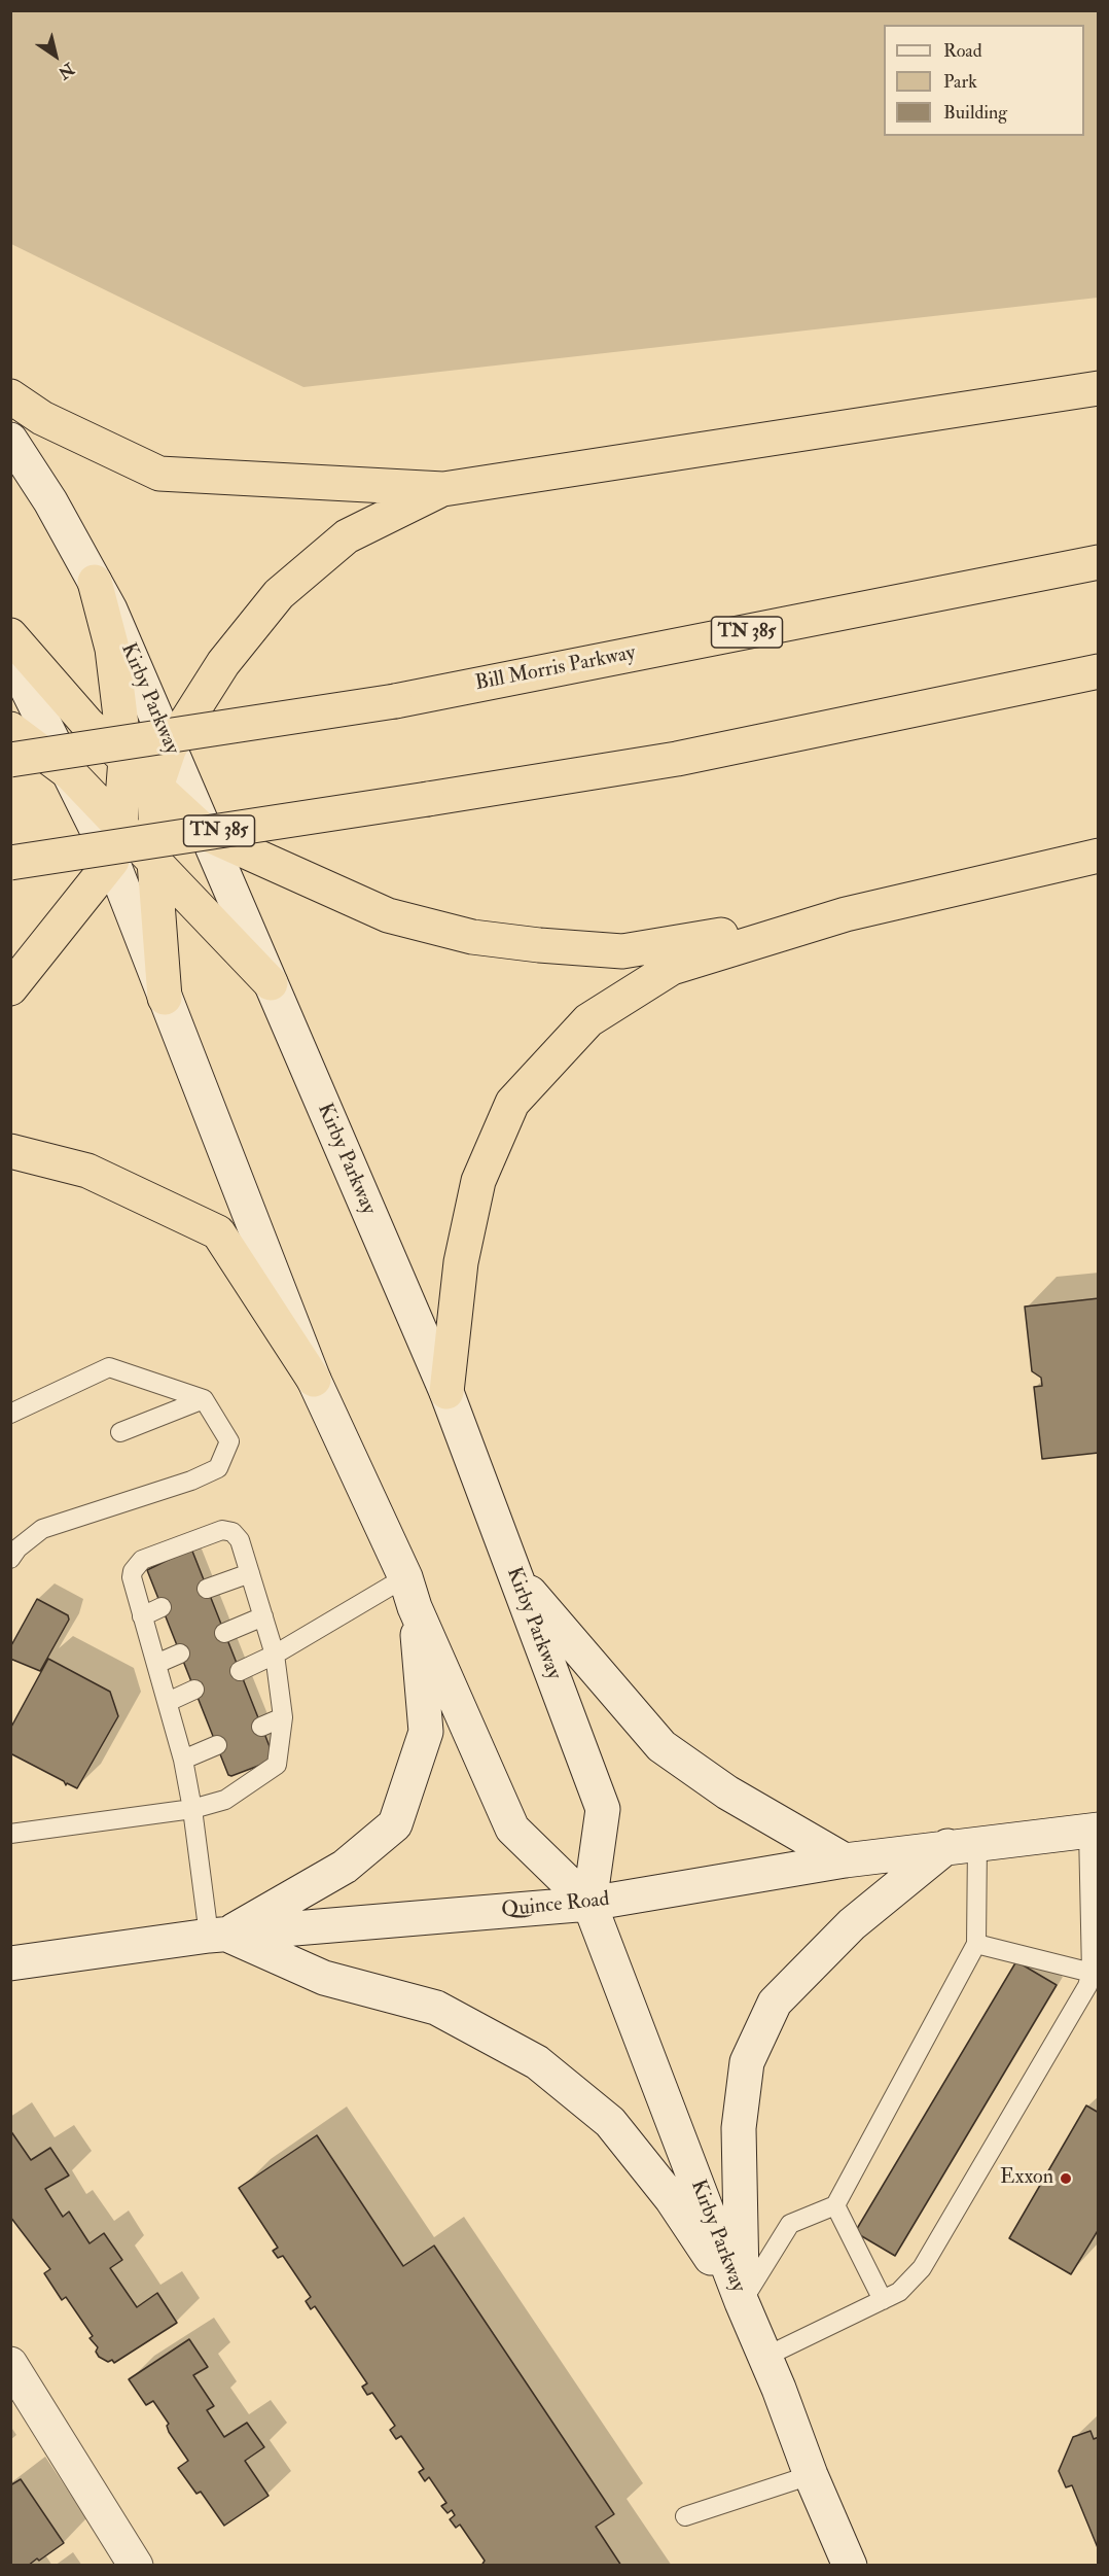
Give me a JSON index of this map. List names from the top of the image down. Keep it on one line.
{"streets":{"highway":["TN 385","Bill Morris Parkway"],"main road":["Kirby Parkway","Quince Road"]},"crossings":[["Kirby Parkway","Quince Road"]],"places":["Exxon"],"legend":["Road","Park","Building"],"north":"bottom right"}
